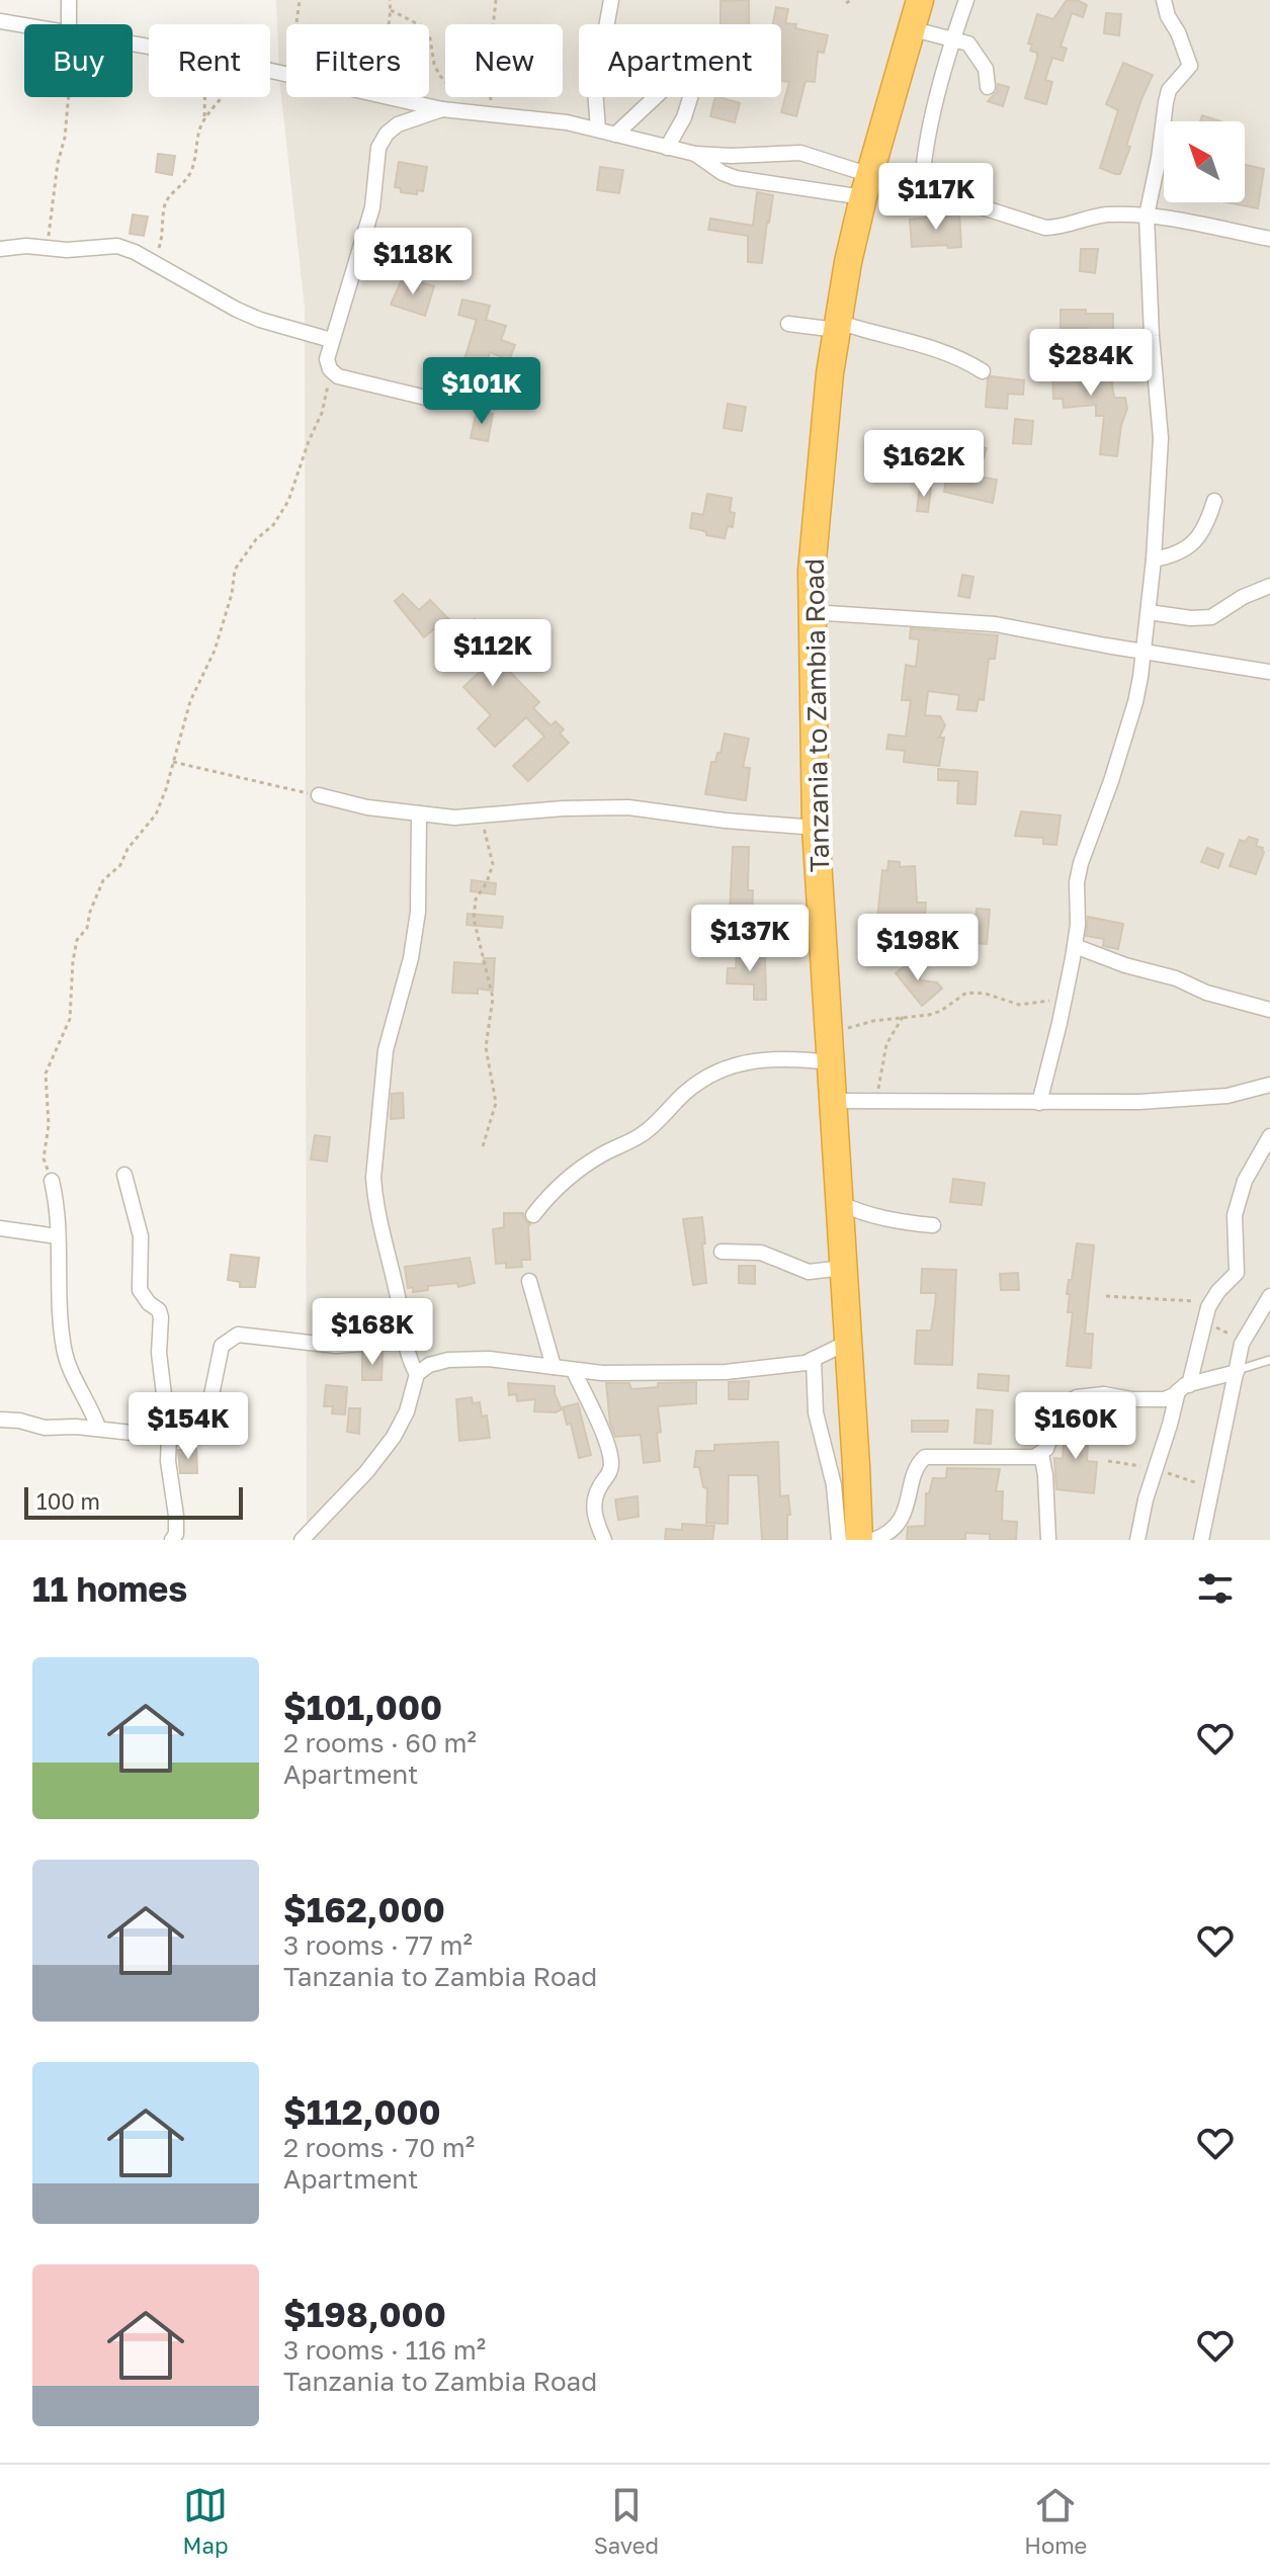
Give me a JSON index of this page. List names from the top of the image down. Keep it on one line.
{"streets":{"highway":["Tanzania to Zambia Road"]},"scale_bar":"100 m","north":"top left","page":{"chip":["Buy","Rent","Filters","New","Apartment"],"price":["$117K","$118K","$284K","$101K","$162K","$112K","$137K","$198K","$168K","$154K","$160K"],"scale":"100 m","heading":"11 homes","list":[{"name":"$101,000","note":"2 rooms · 60 m² · Apartment"},{"name":"$162,000","note":"3 rooms · 77 m² · Tanzania to Zambia Road"},{"name":"$112,000","note":"2 rooms · 70 m² · Apartment"},{"name":"$198,000","note":"3 rooms · 116 m² · Tanzania to Zambia Road"}],"tabs":["Map","Saved","Home"]}}
